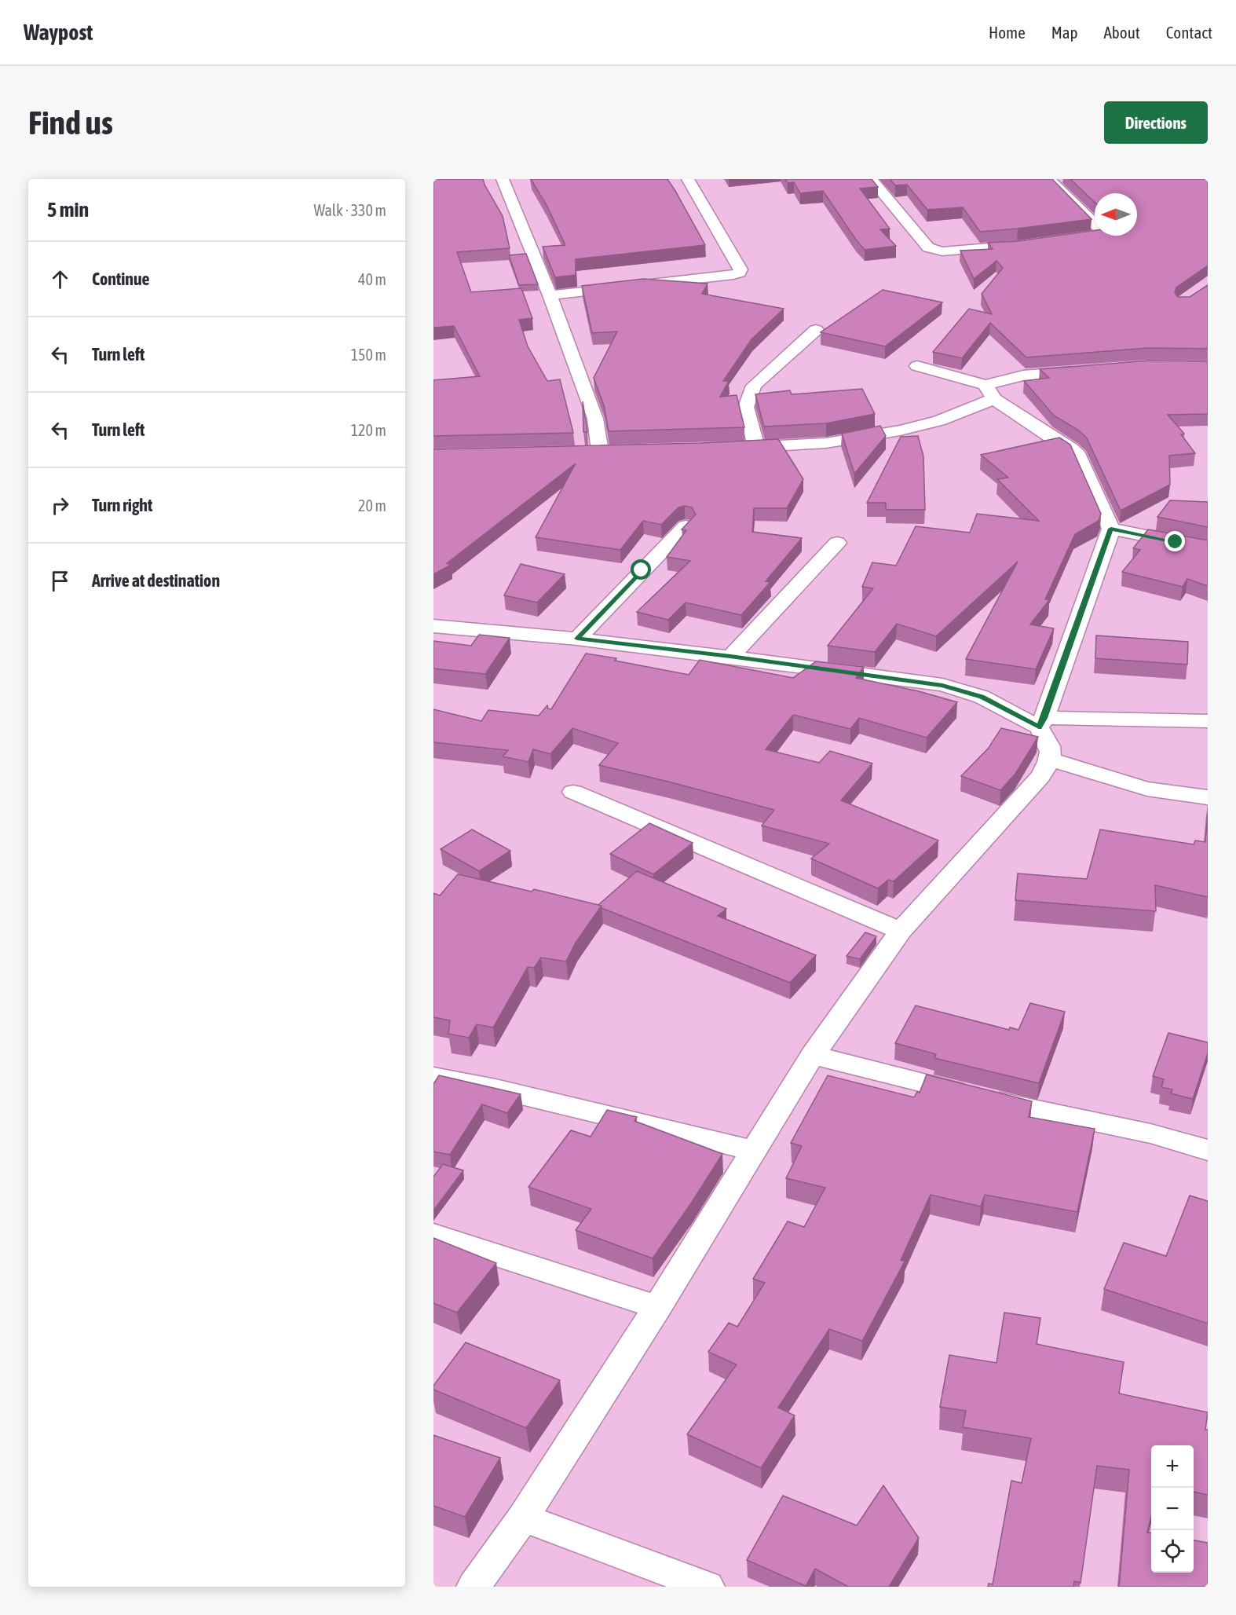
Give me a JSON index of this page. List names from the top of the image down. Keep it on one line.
{"north":"left","page":{"header":"Waypost","nav":["Home","Map","About","Contact"],"buttons":"Directions","title":"Find us","heading":["5 min","Walk · 330 m"],"list":[["Continue","40 m"],["Turn left","150 m"],["Turn left","120 m"],["Turn right","20 m"],"Arrive at destination"],"map_buttons":["+","−"]}}
